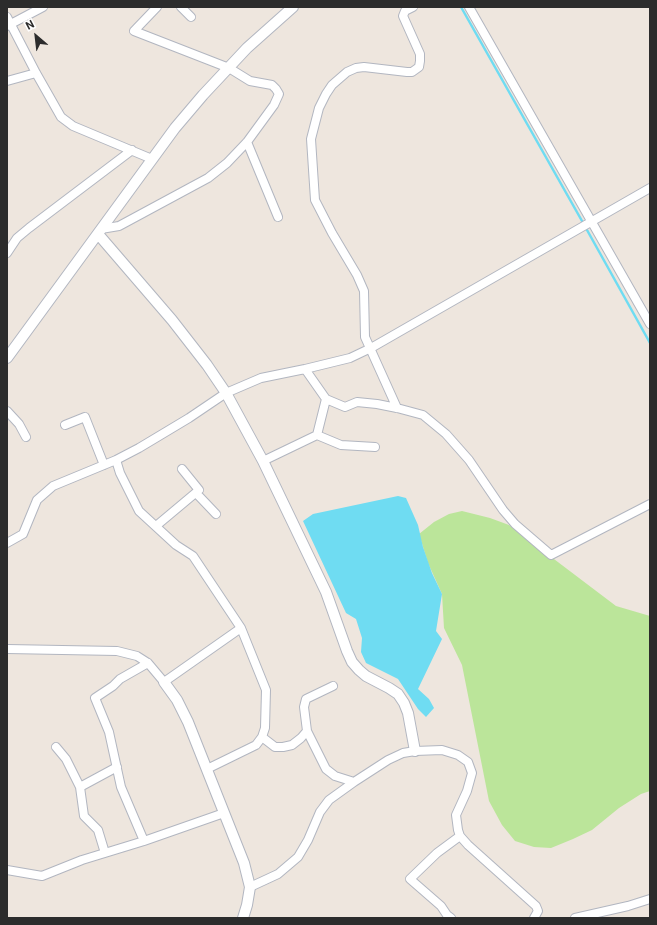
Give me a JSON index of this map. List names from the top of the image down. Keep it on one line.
{"north":"top left"}
